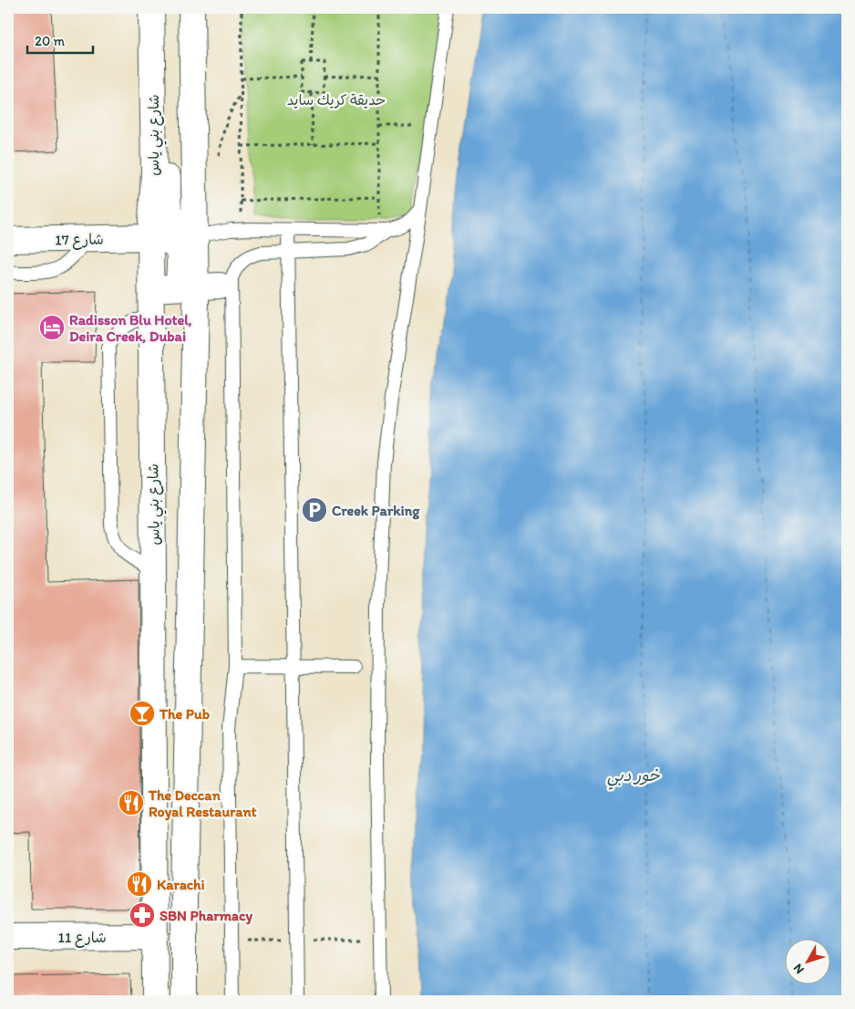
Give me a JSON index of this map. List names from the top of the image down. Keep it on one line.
{"streets":{"main road":["شارع بني ياس","شارع 17","شارع 11"]},"crossings":[["شارع بني ياس","شارع 17"],["شارع بني ياس","شارع 11"]],"water":["خور دبي"],"parks":["حديقة كريك سايد"],"places":{"hotel":["Radisson Blu Hotel, Deira Creek, Dubai"],"parking":["Creek Parking"],"bar":["The Pub"],"restaurant":["The Deccan Royal Restaurant","Karachi"],"pharmacy":["SBN Pharmacy"]},"scale_bar":"20 m","north":"bottom left"}
